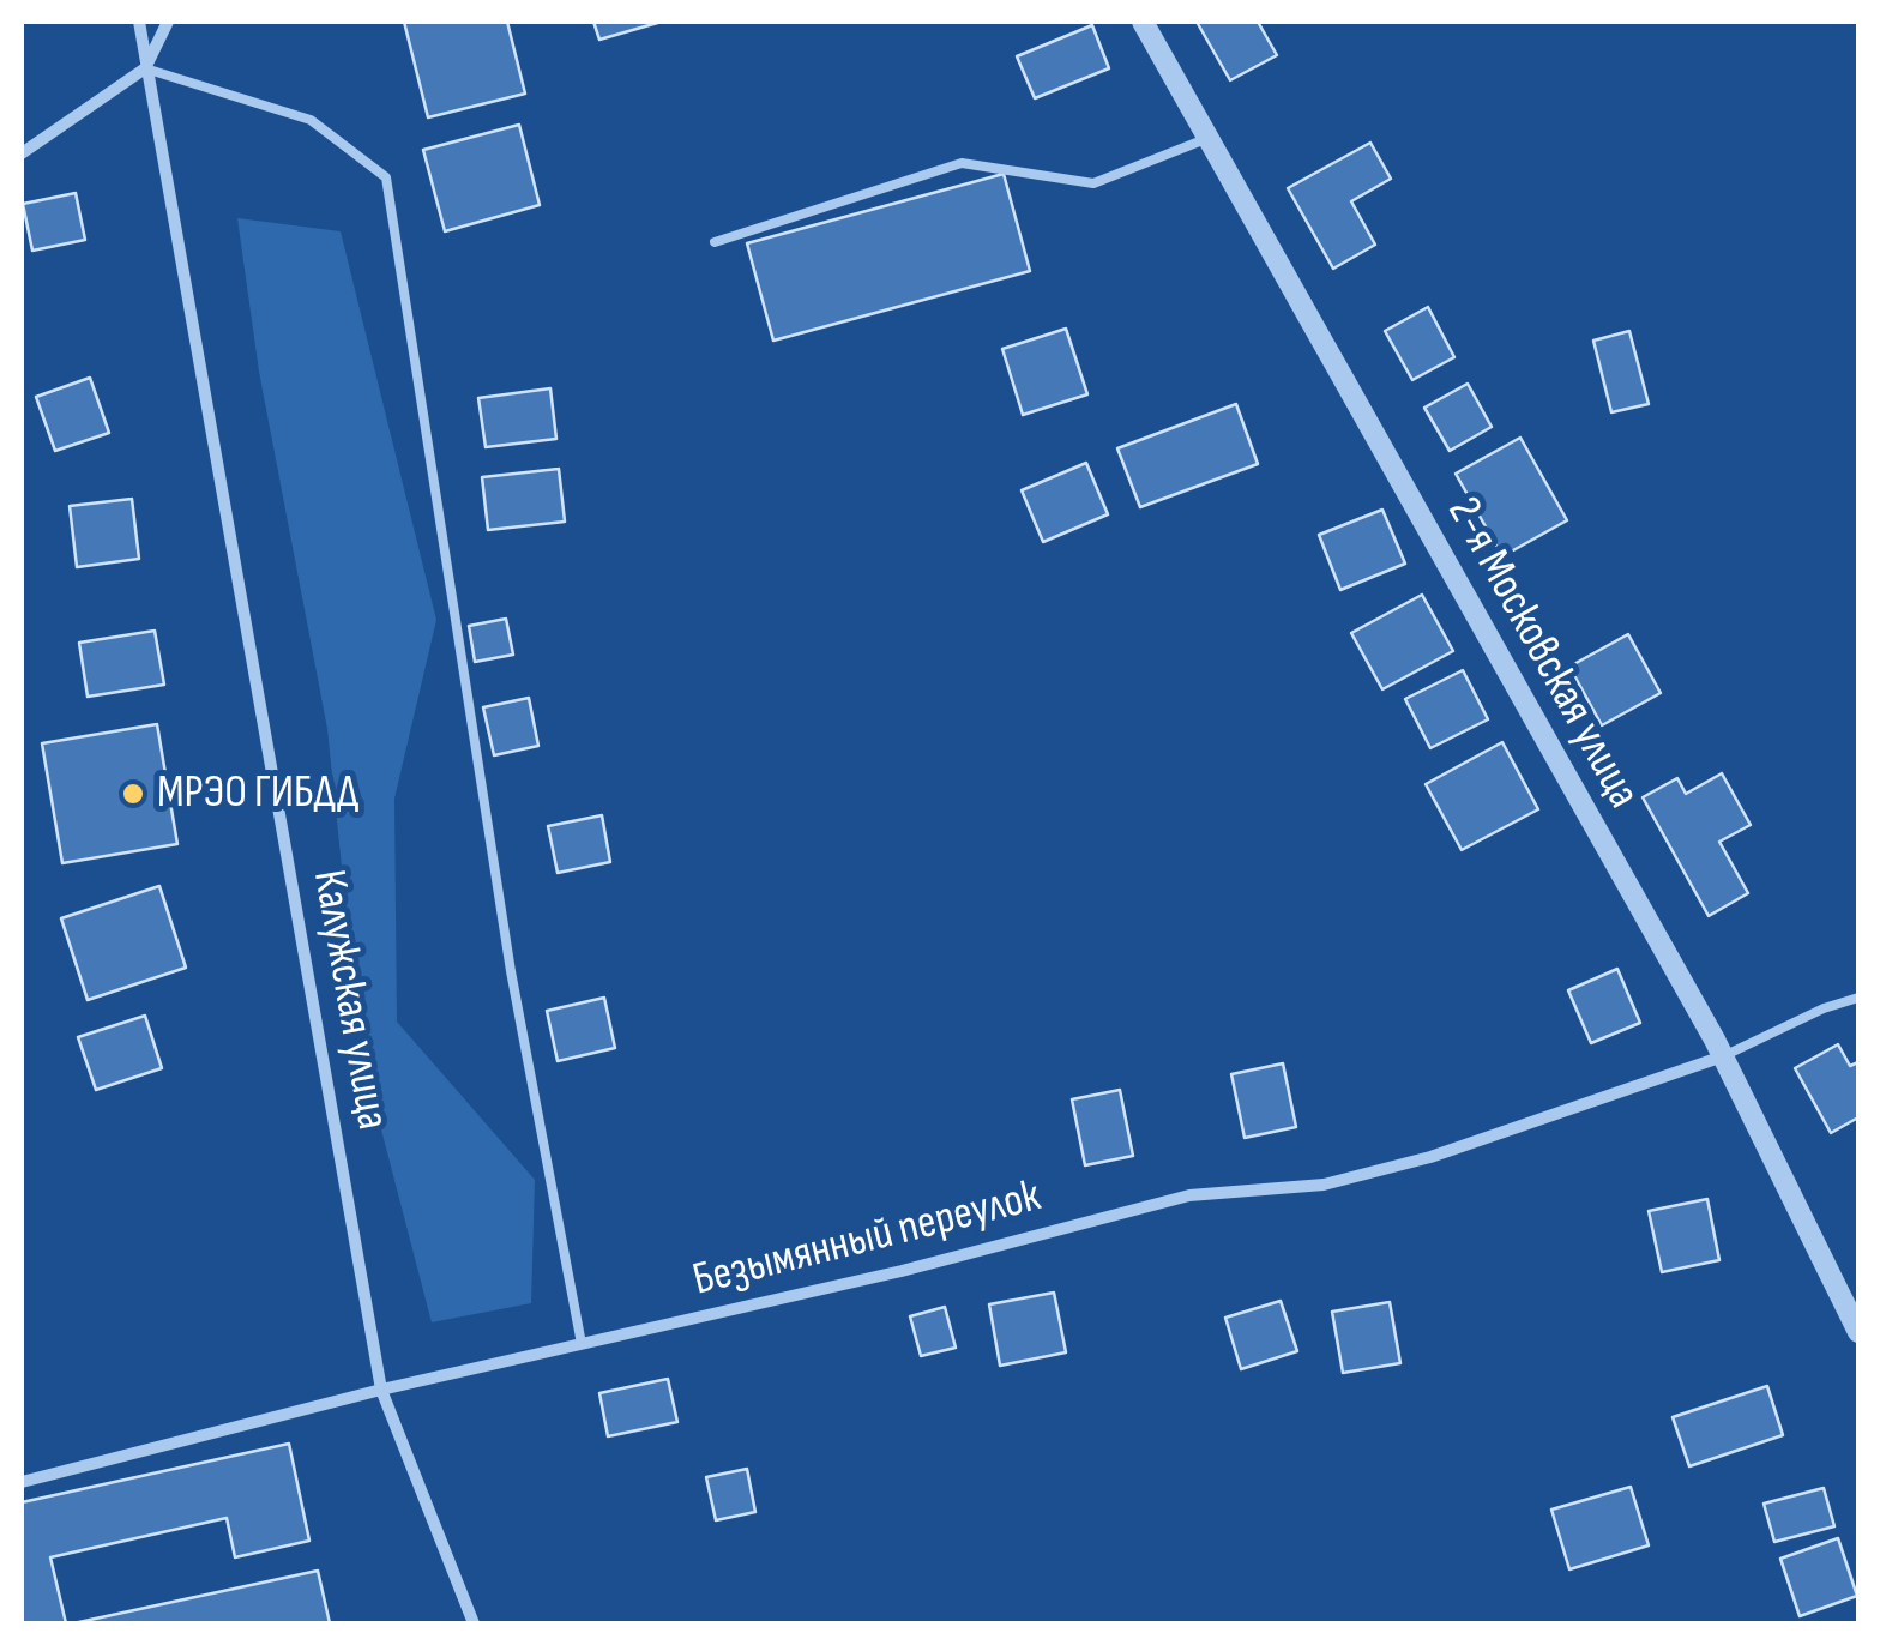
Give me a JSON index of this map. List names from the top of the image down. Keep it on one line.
{"streets":{"street":["2-я Московская улица","Калужская улица","Безымянный переулок"]},"crossings":[["2-я Московская улица","Безымянный переулок"],["Калужская улица","Безымянный переулок"]],"places":["МРЭО ГИБДД"]}
